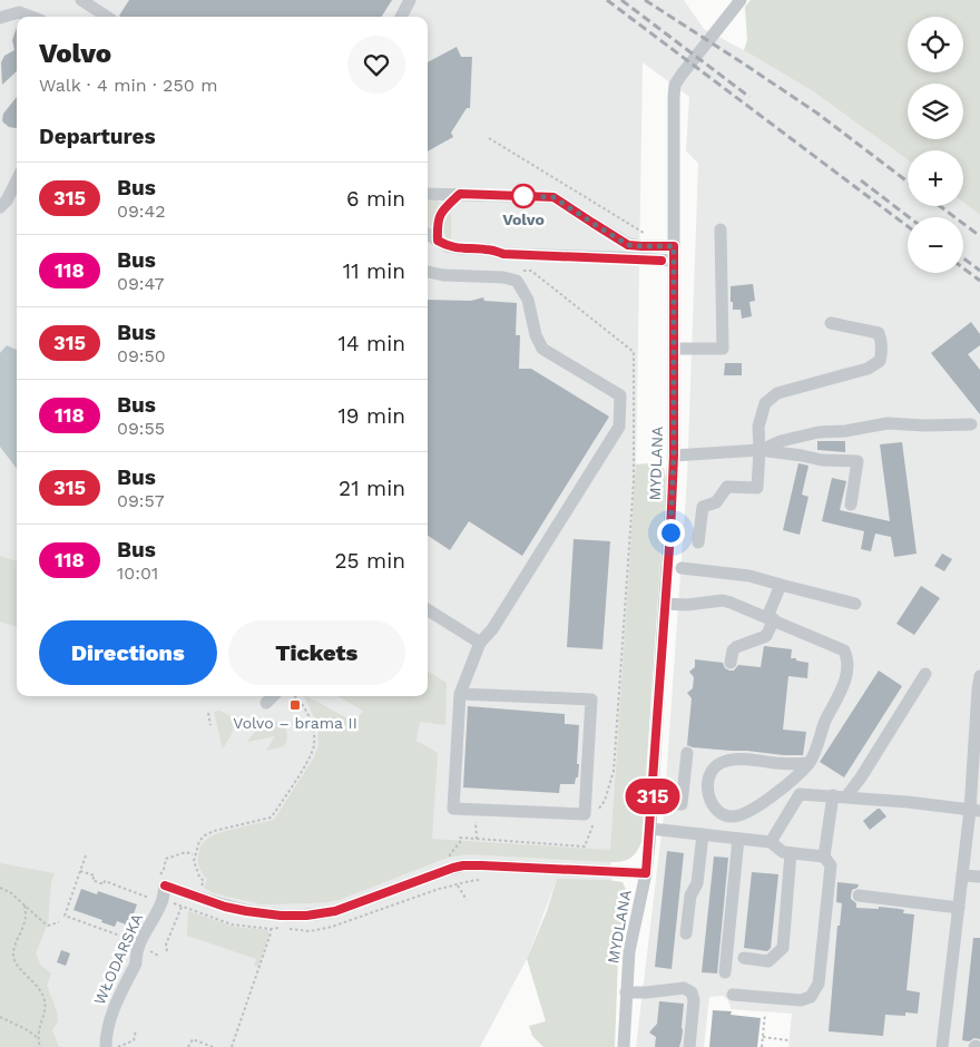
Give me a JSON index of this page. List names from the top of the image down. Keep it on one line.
{"streets":{"street":["MYDLANA","WŁODARSKA"]},"places":{"other":["Volvo"],"transit":["Volvo – brama II"]},"lines":["bus line 315"],"page":{"on_map":"315","map_buttons":["+","−"],"heading":[["Volvo","Walk · 4 min · 250 m"],"Departures"],"list":[{"mark":"315","name":"Bus","note":"09:42","value":"6 min"},{"mark":"118","name":"Bus","note":"09:47","value":"11 min"},{"mark":"315","name":"Bus","note":"09:50","value":"14 min"},{"mark":"118","name":"Bus","note":"09:55","value":"19 min"},{"mark":"315","name":"Bus","note":"09:57","value":"21 min"},{"mark":"118","name":"Bus","note":"10:01","value":"25 min"}],"buttons":["Directions","Tickets"]}}
